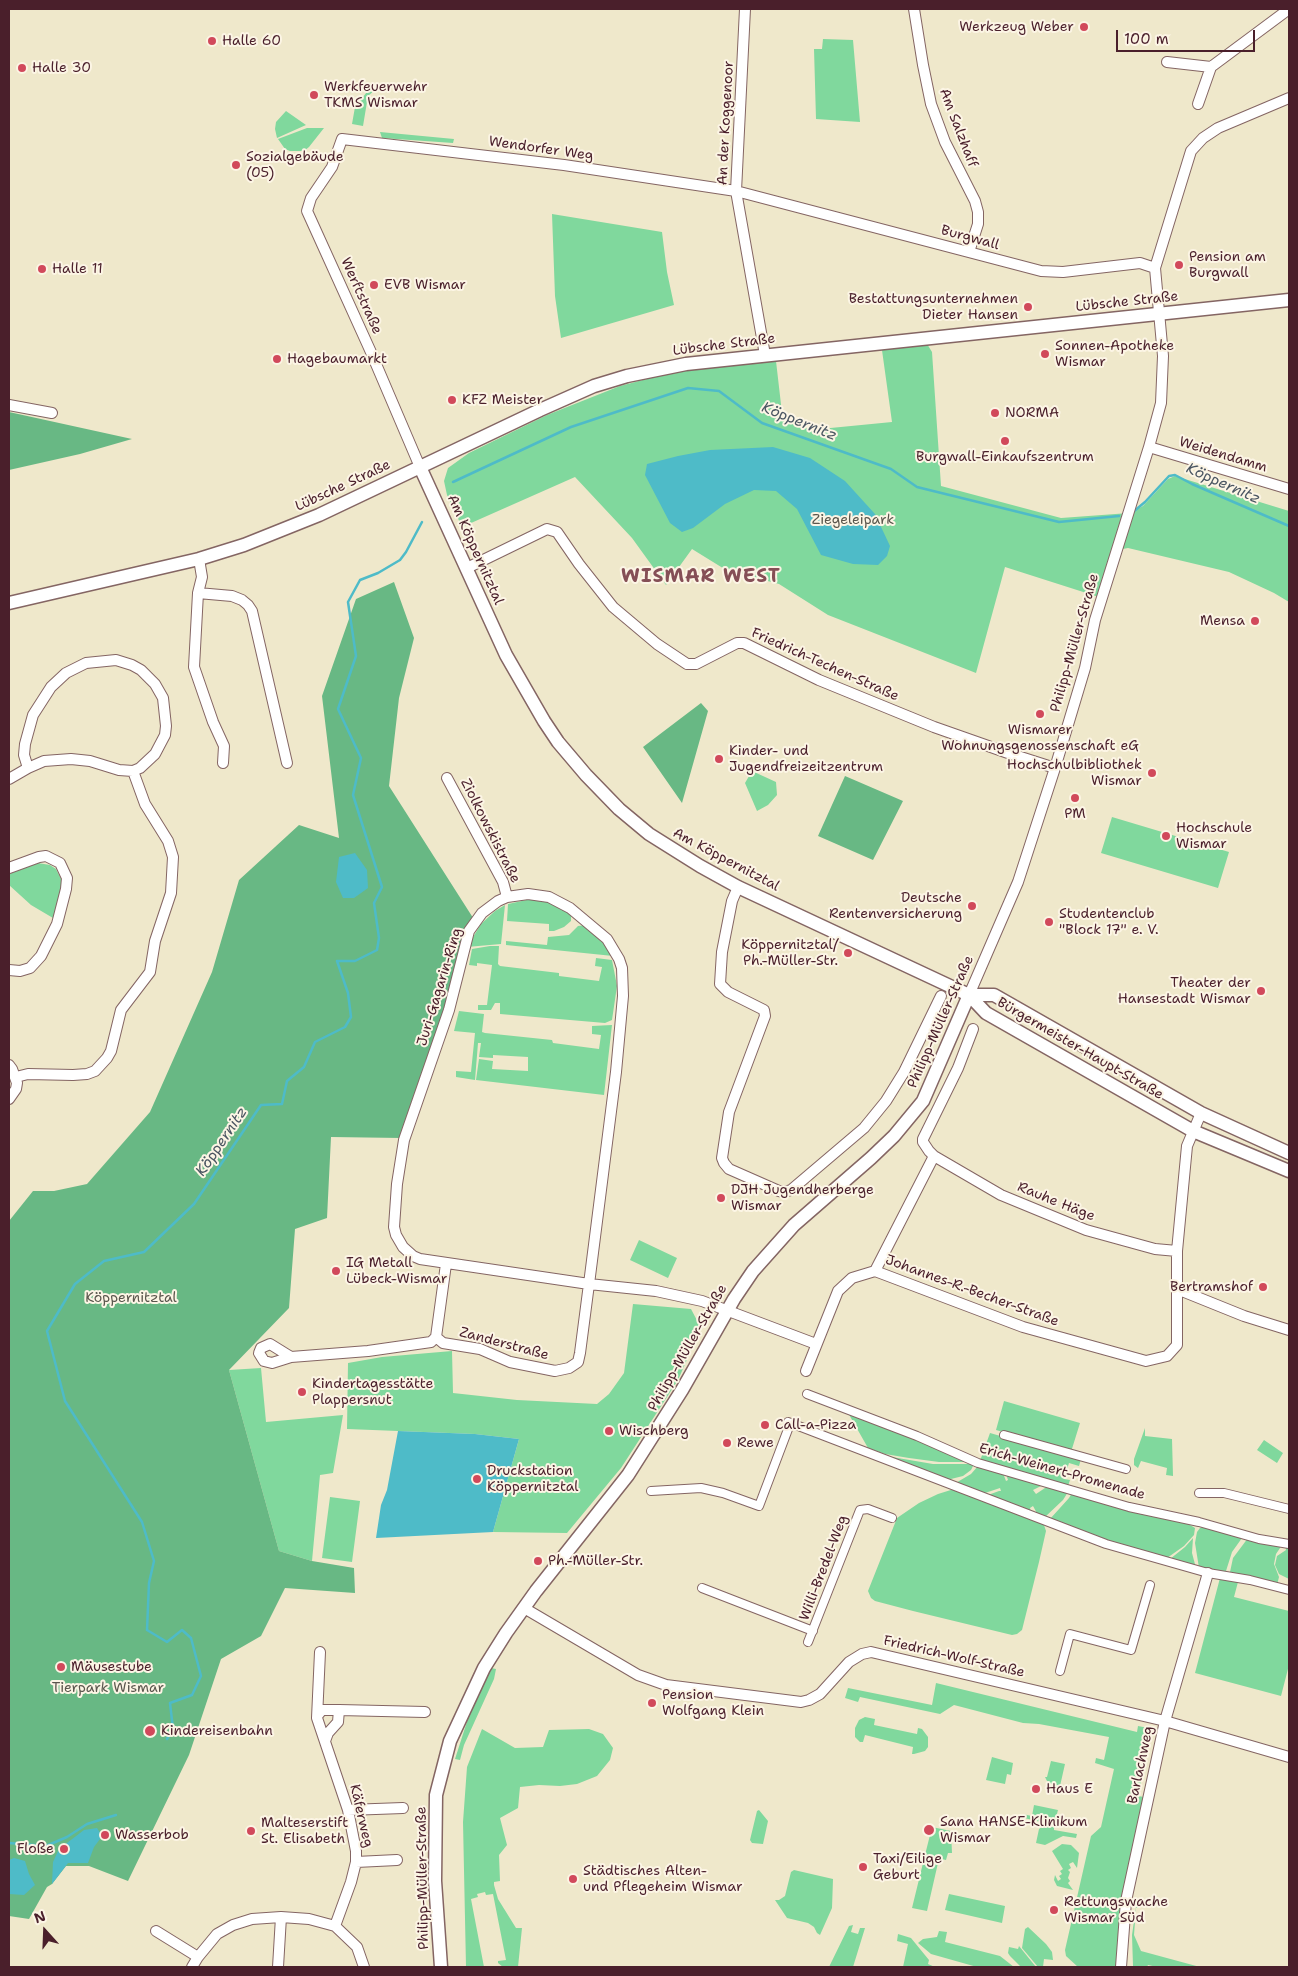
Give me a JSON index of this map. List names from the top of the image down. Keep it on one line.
{"streets":{"street":["An der Koggenoor","Am Salzhaff","Wendorfer Weg","Burgwall","Werftstraße","Lübsche Straße","Weidendamm","Am Köppernitztal","Philipp-Müller-Straße","Friedrich-Techen-Straße","Ziolkowskistraße","Juri-Gagarin-Ring","Bürgermeister-Haupt-Straße","Rauhe Häge","Johannes-R.-Becher-Straße","Zanderstraße","Erich-Weinert-Promenade","Willi-Bredel-Weg","Friedrich-Wolf-Straße","Barlachweg","Käferweg"]},"crossings":[["An der Koggenoor","Wendorfer Weg"],["An der Koggenoor","Burgwall"],["An der Koggenoor","Lübsche Straße"],["Am Salzhaff","Burgwall"],["Wendorfer Weg","Burgwall"],["Wendorfer Weg","Werftstraße"],["Werftstraße","Lübsche Straße"],["Werftstraße","Am Köppernitztal"],["Lübsche Straße","Am Köppernitztal"],["Lübsche Straße","Philipp-Müller-Straße"],["Weidendamm","Philipp-Müller-Straße"],["Am Köppernitztal","Philipp-Müller-Straße"],["Am Köppernitztal","Friedrich-Techen-Straße"],["Am Köppernitztal","Bürgermeister-Haupt-Straße"],["Philipp-Müller-Straße","Friedrich-Techen-Straße"],["Philipp-Müller-Straße","Juri-Gagarin-Ring"],["Philipp-Müller-Straße","Bürgermeister-Haupt-Straße"],["Philipp-Müller-Straße","Friedrich-Wolf-Straße"],["Ziolkowskistraße","Juri-Gagarin-Ring"],["Juri-Gagarin-Ring","Zanderstraße"],["Bürgermeister-Haupt-Straße","Johannes-R.-Becher-Straße"],["Rauhe Häge","Johannes-R.-Becher-Straße"],["Friedrich-Wolf-Straße","Barlachweg"]],"districts":["WISMAR WEST"],"water":["Köppernitz"],"parks":["Ziegeleipark","Köppernitztal","Tierpark Wismar"],"places":["Werkzeug Weber","Halle 60","Halle 30","Werkfeuerwehr TKMS Wismar","Sozialgebäude (05)","Pension am Burgwall","Halle 11","EVB Wismar","Bestattungsunternehmen Dieter Hansen","Sonnen-Apotheke Wismar","Hagebaumarkt","KFZ Meister","NORMA","Burgwall-Einkaufszentrum","Mensa","Wismarer Wohnungsgenossenschaft eG","Kinder- und Jugendfreizeitzentrum","Hochschulbibliothek Wismar","PM","Hochschule Wismar","Deutsche Rentenversicherung","Studentenclub \"Block 17\" e. V.","Köppernitztal/ Ph.-Müller-Str.","Theater der Hansestadt Wismar","DJH Jugendherberge Wismar","IG Metall Lübeck-Wismar","Bertramshof","Kindertagesstätte Plappersnut","Call-a-Pizza","Wischberg","Rewe","Druckstation Köppernitztal","Ph.-Müller-Str.","Mäusestube","Pension Wolfgang Klein","Kindereisenbahn","Haus E","Sana HANSE-Klinikum Wismar","Malteserstift St. Elisabeth","Wasserbob","Floße","Taxi/Eilige Geburt","Städtisches Alten- und Pflegeheim Wismar","Rettungswache Wismar Süd"],"scale_bar":"100 m","north":"top"}
